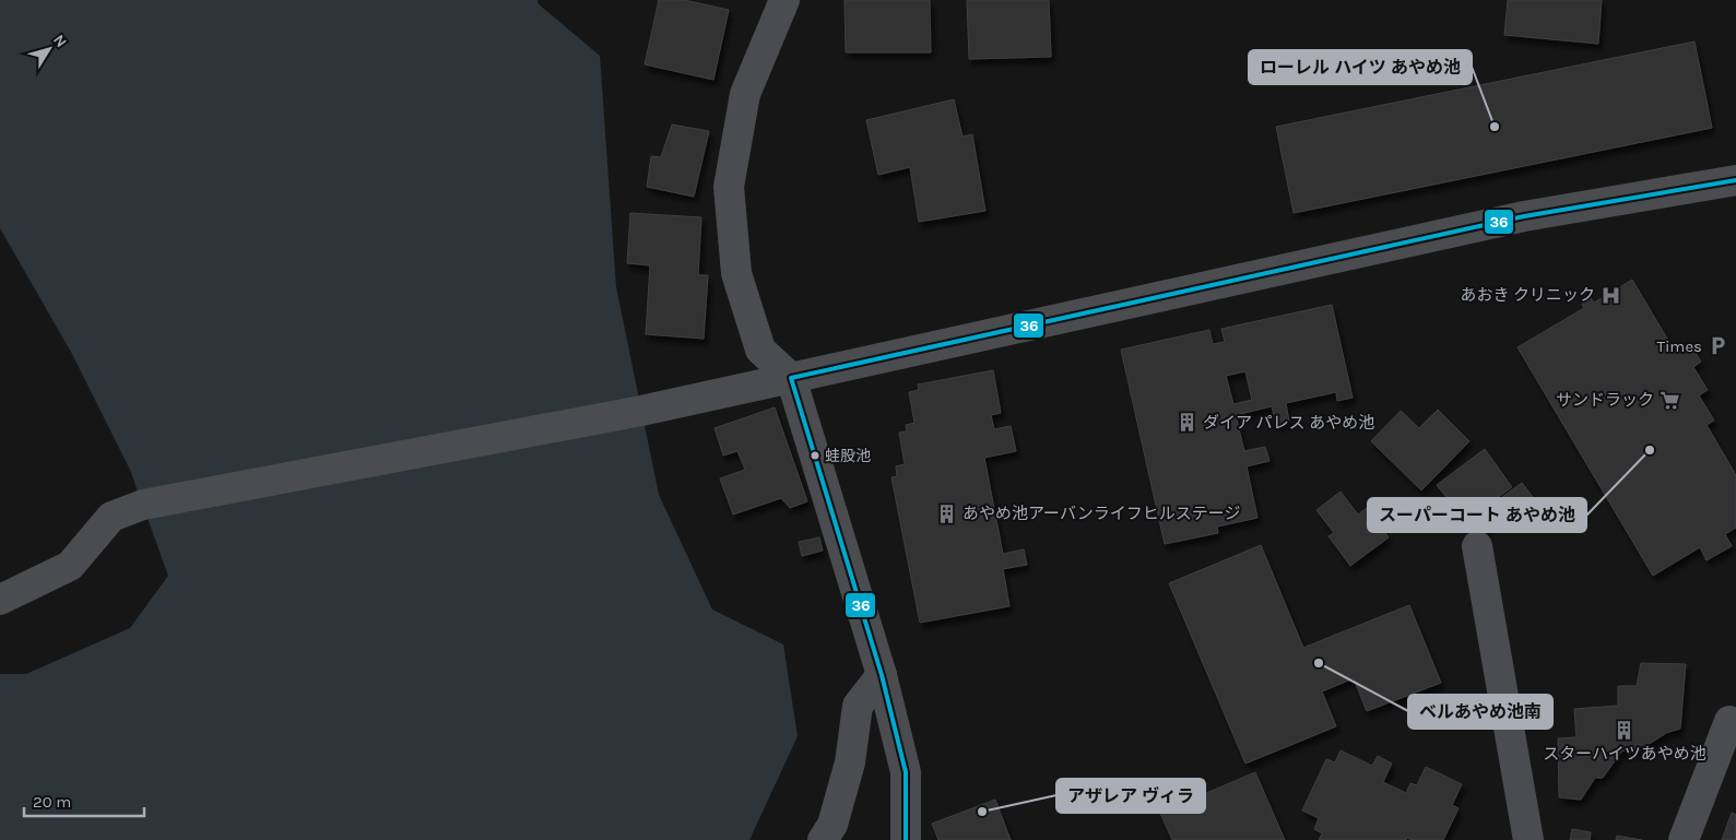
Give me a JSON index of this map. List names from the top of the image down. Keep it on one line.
{"places":{"other":["ローレル ハイツ あやめ池","スーパーコート あやめ池","蛙股池","ベルあやめ池南","アザレア ヴィラ"],"hospital":["あおき クリニック"],"parking":["Times"],"supermarket":["サンドラック"],"building":["ダイア パレス あやめ池","あやめ池アーバンライフヒルステージ","スターハイツあやめ池"]},"lines":["transit line 36"],"scale_bar":"20 m","north":"top right"}
